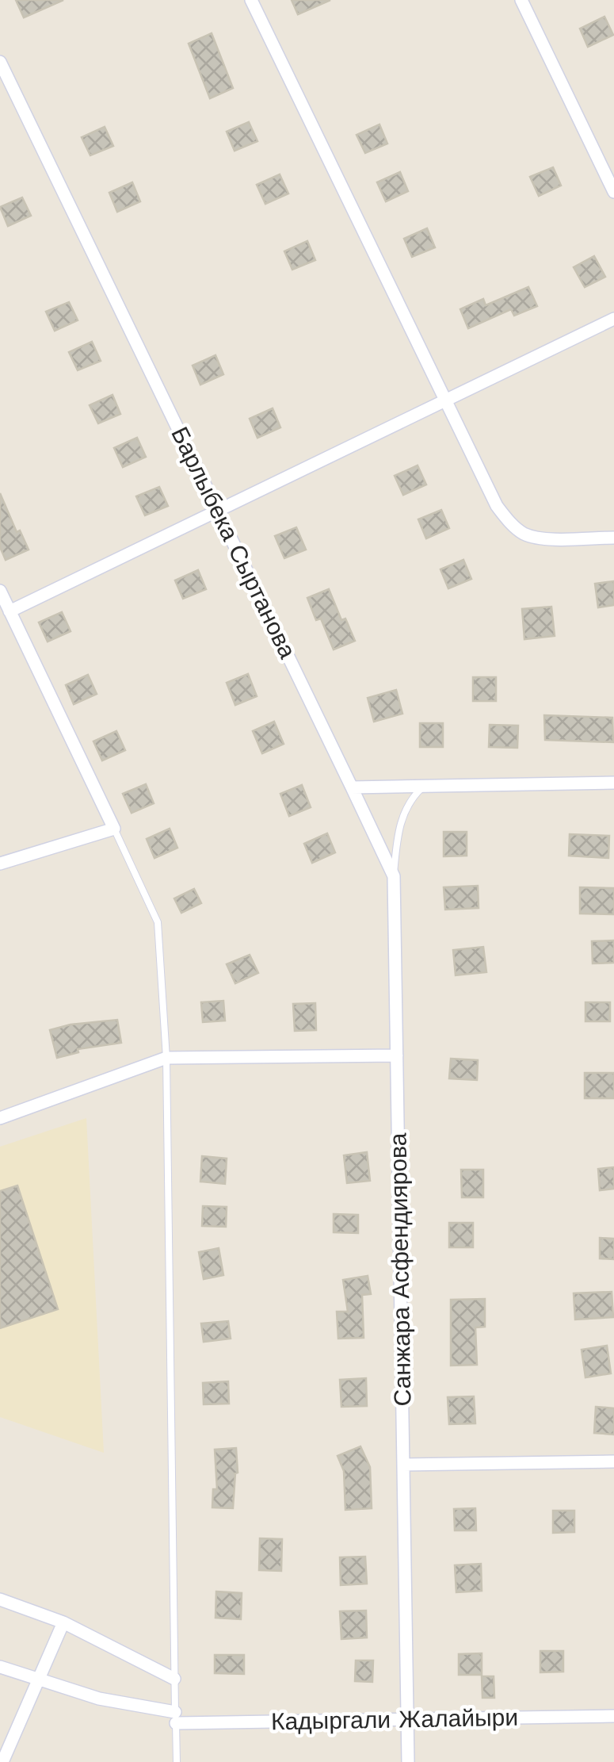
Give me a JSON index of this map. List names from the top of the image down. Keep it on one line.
{"streets":{"street":["Барлыбека Сыртанова","Санжара Асфендиярова","Кадыргали Жалайыри"]},"crossings":[["Барлыбека Сыртанова","Санжара Асфендиярова"],["Санжара Асфендиярова","Кадыргали Жалайыри"]]}
